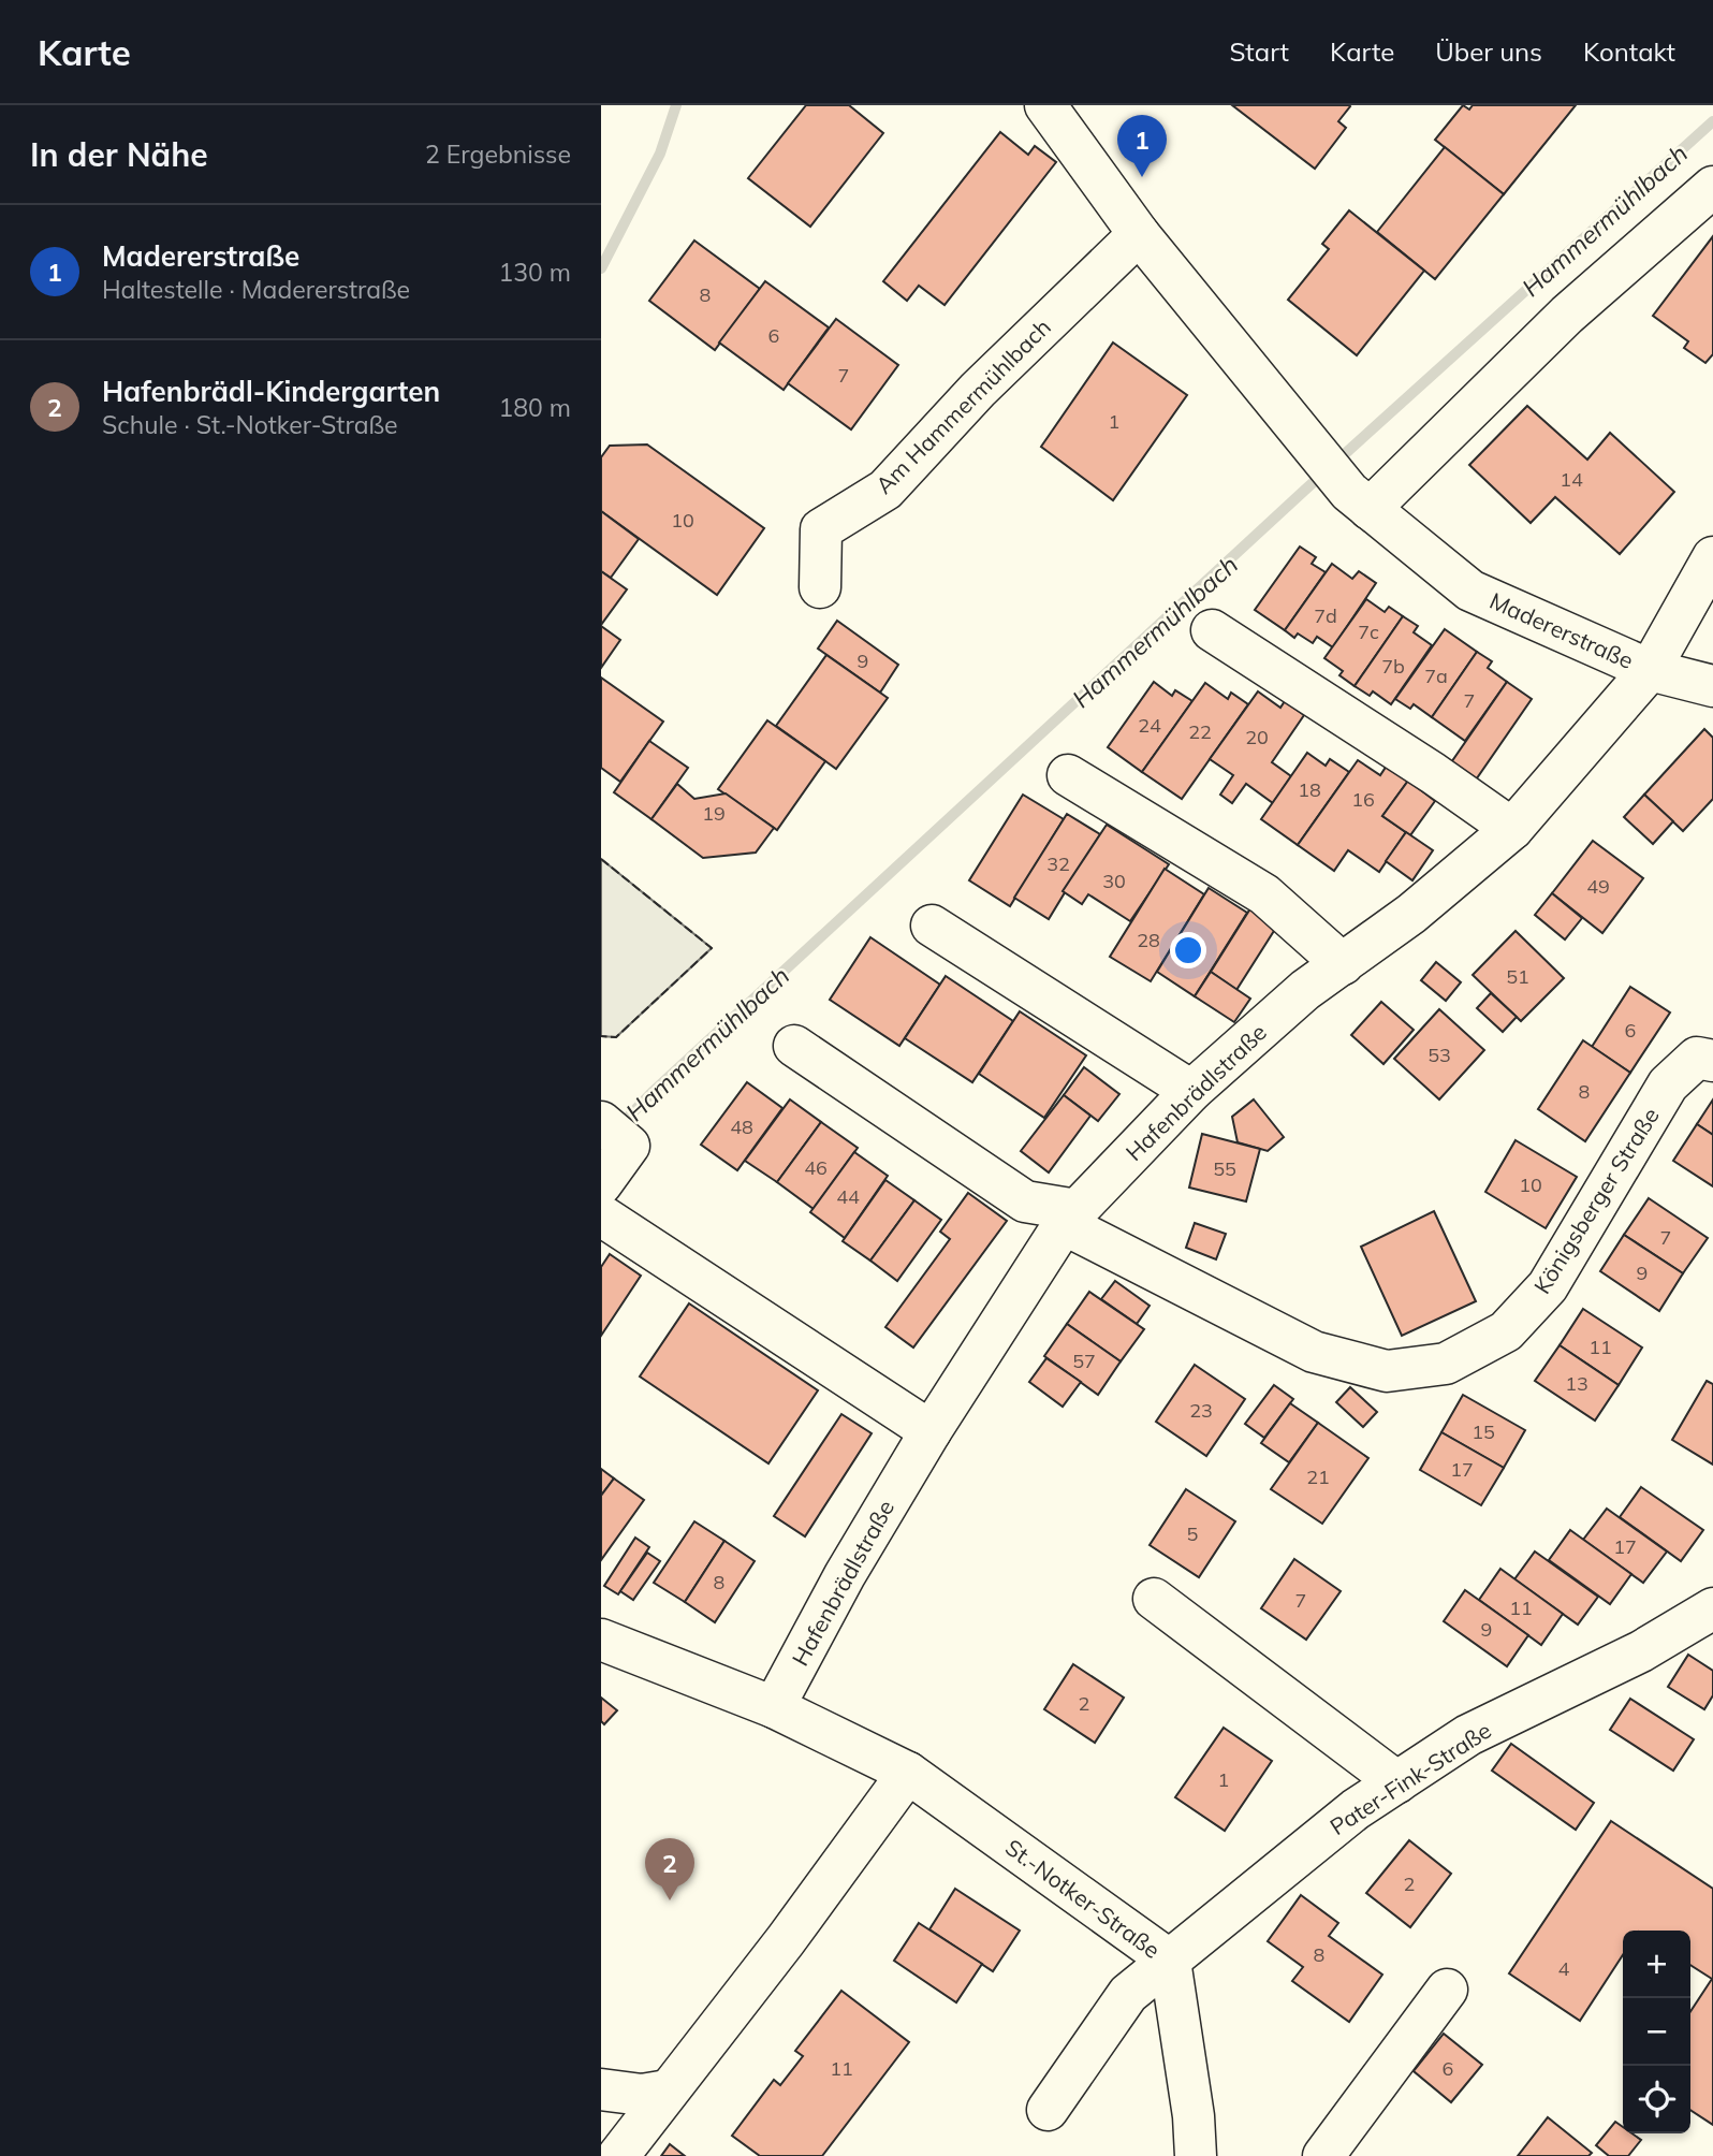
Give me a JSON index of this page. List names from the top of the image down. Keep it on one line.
{"streets":{"street":["Am Hammermühlbach","Madererstraße","Hafenbrädlstraße","Königsberger Straße","Pater-Fink-Straße","St.-Notker-Straße"]},"crossings":[["Am Hammermühlbach","Madererstraße"],["Madererstraße","Hafenbrädlstraße"],["Hafenbrädlstraße","Königsberger Straße"],["Hafenbrädlstraße","St.-Notker-Straße"],["Pater-Fink-Straße","St.-Notker-Straße"]],"water":["Hammermühlbach"],"house_numbers":["8","6","7","1","14","10","7d","7c","9","7b","7a","7","24","22","20","18","16","19","32","30","49","28","51","6","53","8","48","46","55","10","44","7","9","11","57","13","23","15","17","21","5","17","8","7","11","9","2","1","2","8","4","11","6"],"page":{"header":"Karte","nav":["Start","Karte","Über uns","Kontakt"],"heading":["In der Nähe","2 Ergebnisse"],"pins":["1","2"],"list":[{"mark":"1","name":"Madererstraße","note":"Haltestelle · Madererstraße","value":"130 m"},{"mark":"2","name":"Hafenbrädl-Kindergarten","note":"Schule · St.-Notker-Straße","value":"180 m"}],"map_buttons":["+","−"]}}
